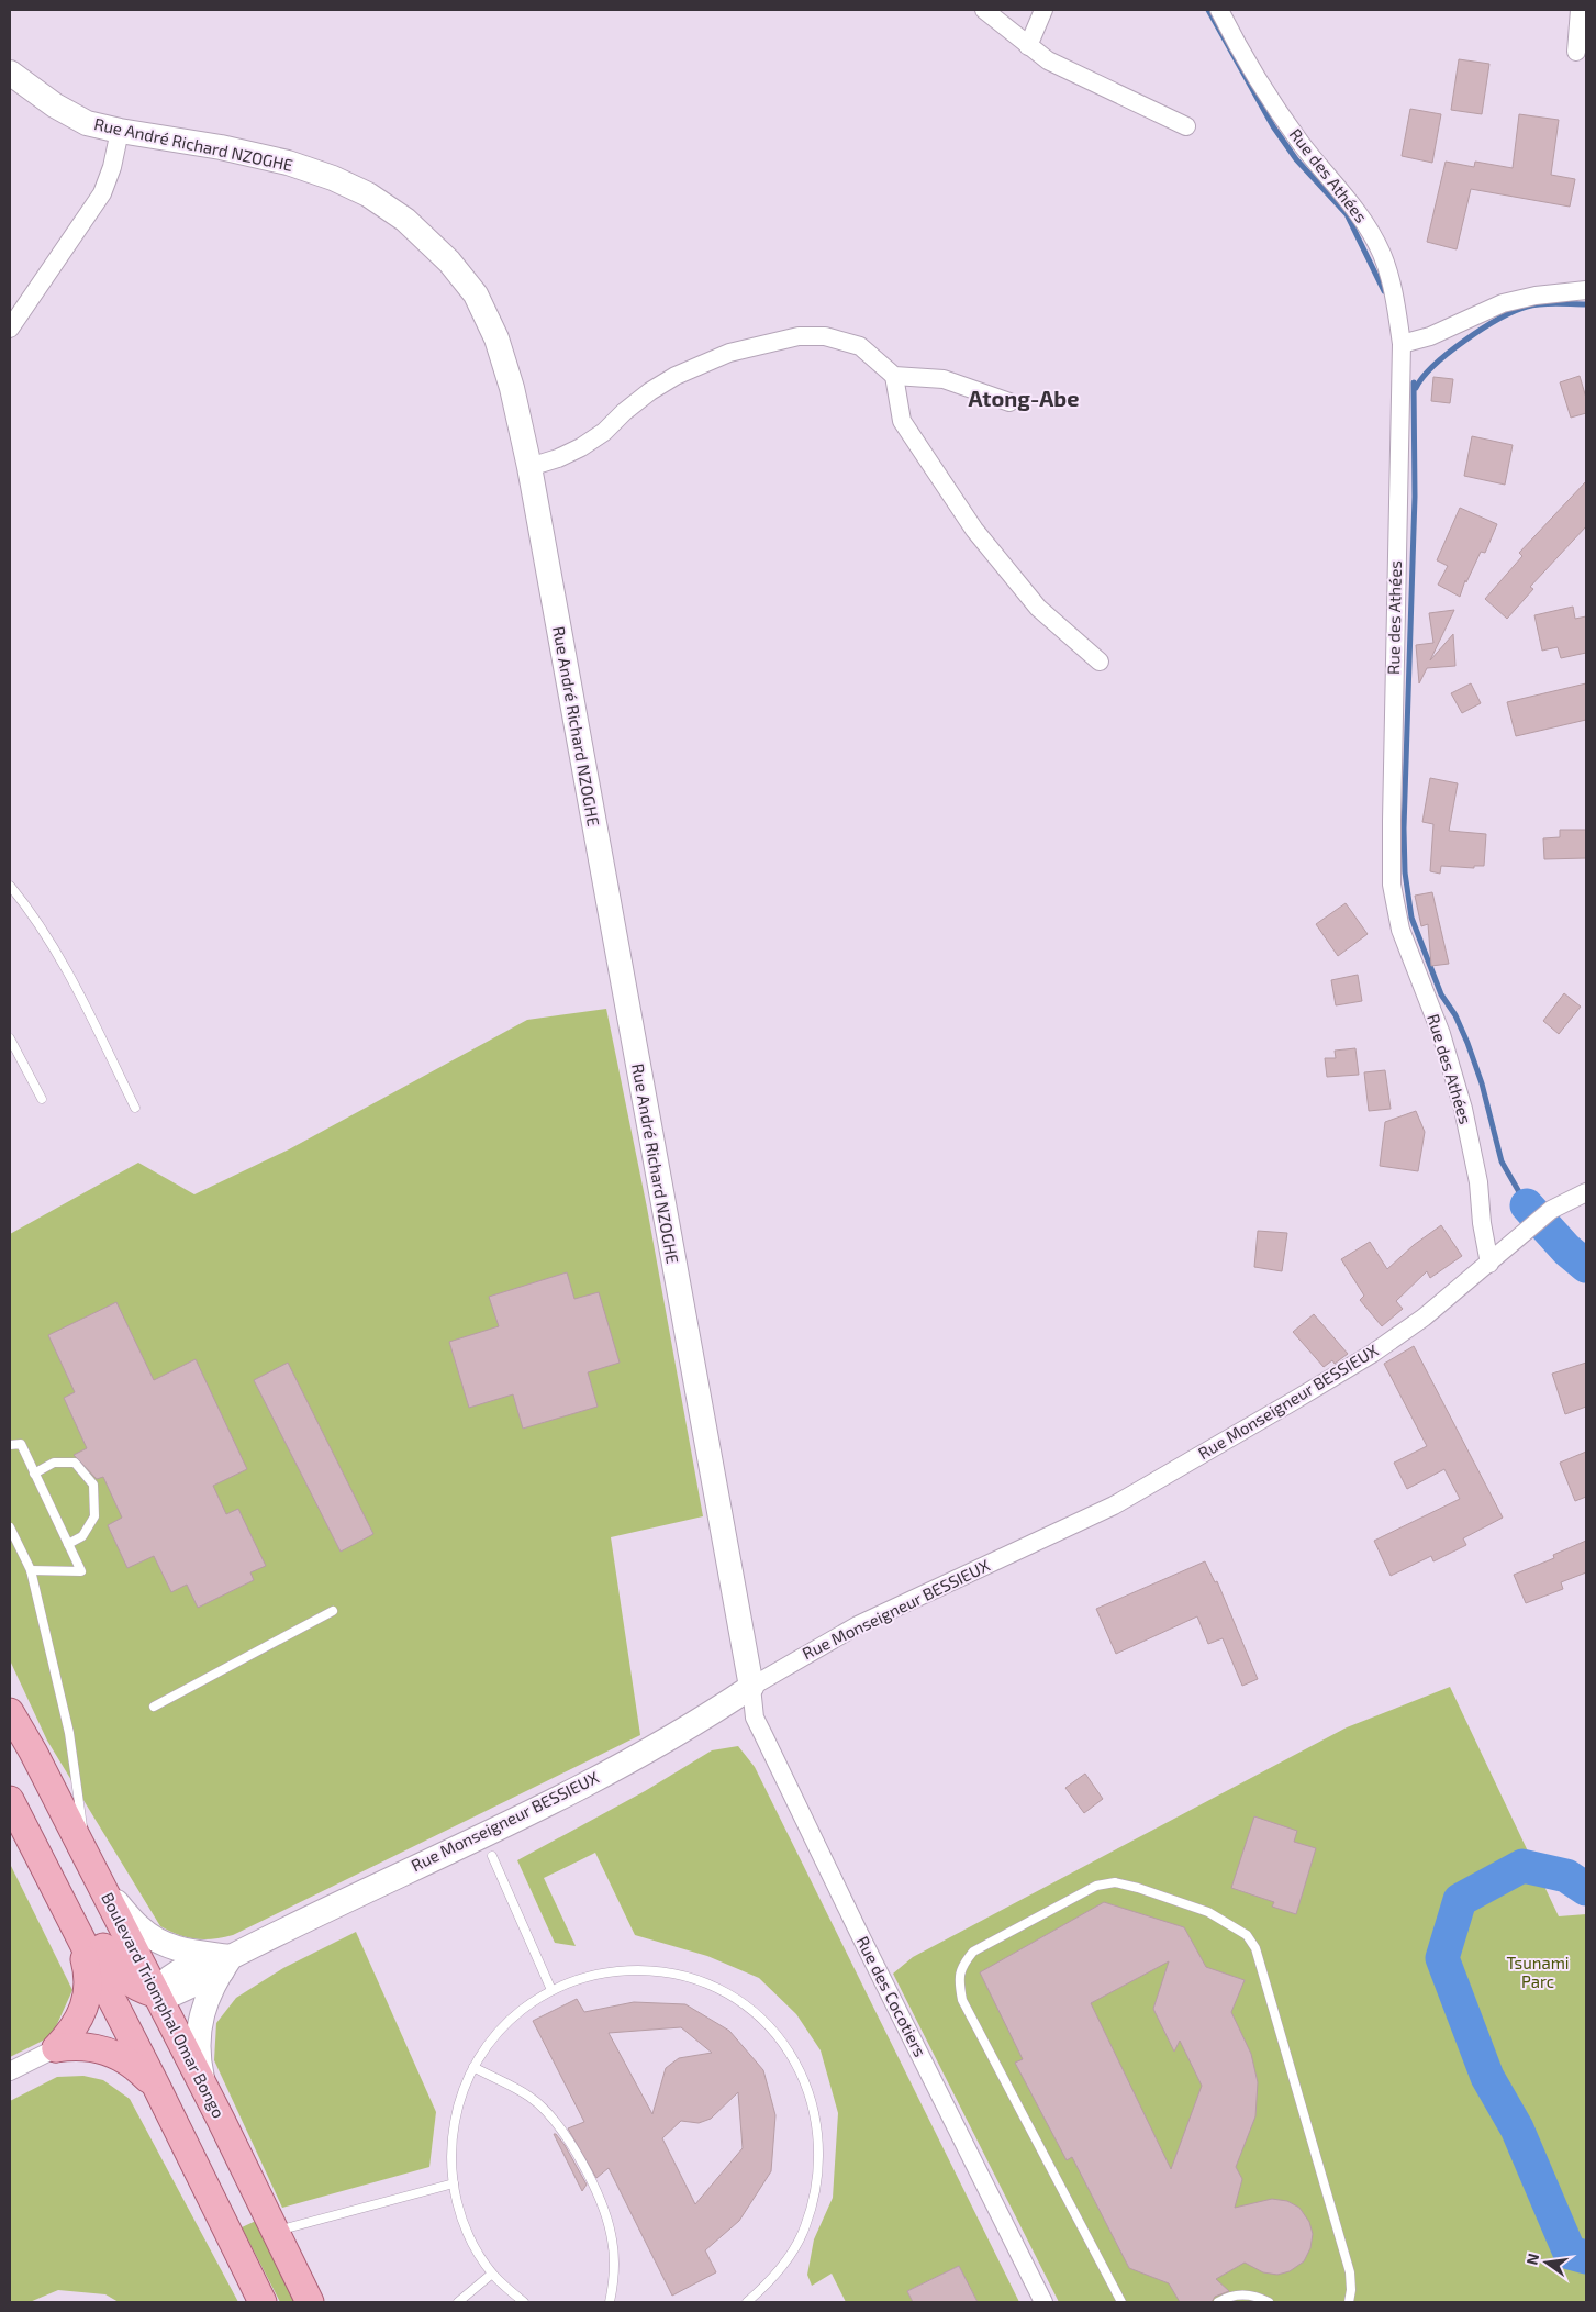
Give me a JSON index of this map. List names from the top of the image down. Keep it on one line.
{"streets":{"main road":["Boulevard Triomphal Omar Bongo"],"street":["Rue André Richard NZOGHE","Rue des Athées","Rue Monseigneur BESSIEUX","Rue des Cocotiers"]},"crossings":[["Rue André Richard NZOGHE","Rue Monseigneur BESSIEUX"],["Rue André Richard NZOGHE","Rue des Cocotiers"],["Rue des Athées","Rue Monseigneur BESSIEUX"],["Rue Monseigneur BESSIEUX","Rue des Cocotiers"],["Rue Monseigneur BESSIEUX","Boulevard Triomphal Omar Bongo"]],"districts":["Atong-Abe"],"parks":["Tsunami Parc"],"north":"left"}
